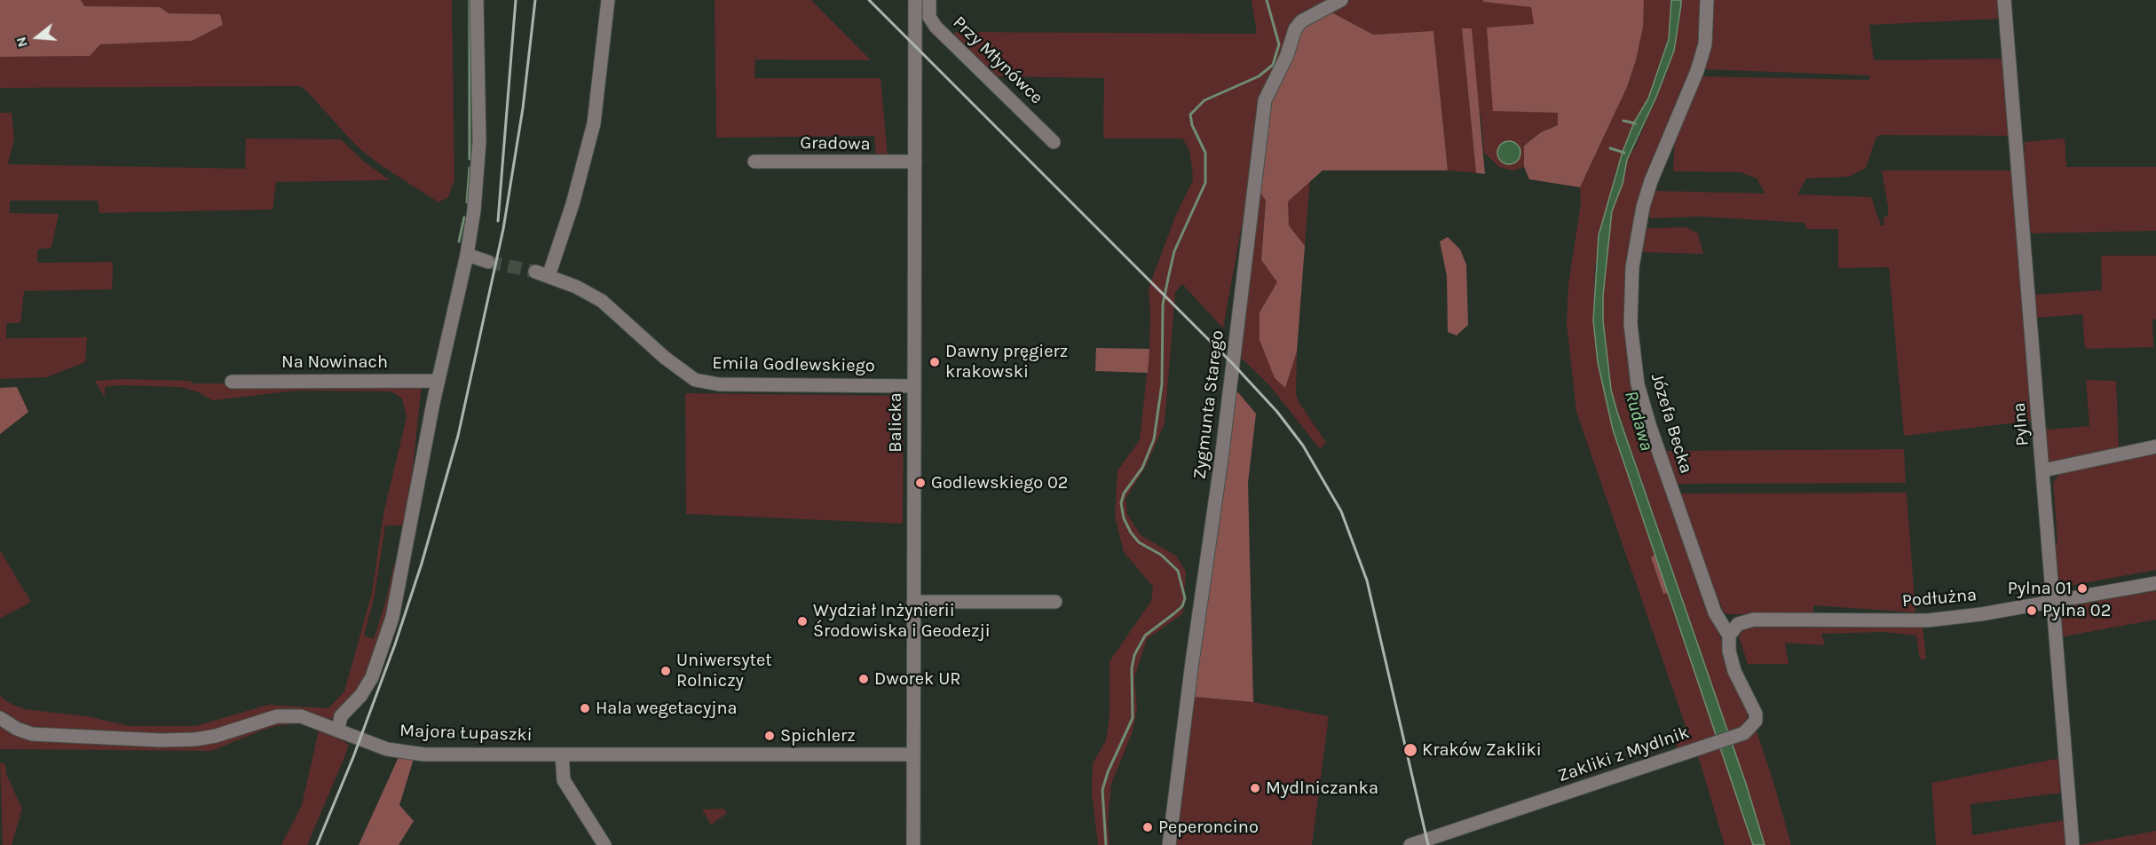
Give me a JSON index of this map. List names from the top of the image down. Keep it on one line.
{"streets":{"street":["Przy Młynówce","Gradowa","Na Nowinach","Emila Godlewskiego","Zygmunta Starego","Balicka","Józefa Becka","Pylna","Podłużna","Majora Łupaszki","Zakliki z Mydlnik"]},"crossings":[["Gradowa","Balicka"],["Emila Godlewskiego","Balicka"],["Balicka","Majora Łupaszki"],["Józefa Becka","Podłużna"],["Józefa Becka","Zakliki z Mydlnik"],["Pylna","Podłużna"],["Podłużna","Zakliki z Mydlnik"]],"water":["Rudawa"],"places":["Dawny pręgierz krakowski","Godlewskiego 02","Pylna 01","Pylna 02","Wydział Inżynierii Środowiska i Geodezji","Uniwersytet Rolniczy","Dworek UR","Hala wegetacyjna","Spichlerz","Kraków Zakliki","Mydlniczanka","Peperoncino"],"north":"left"}
